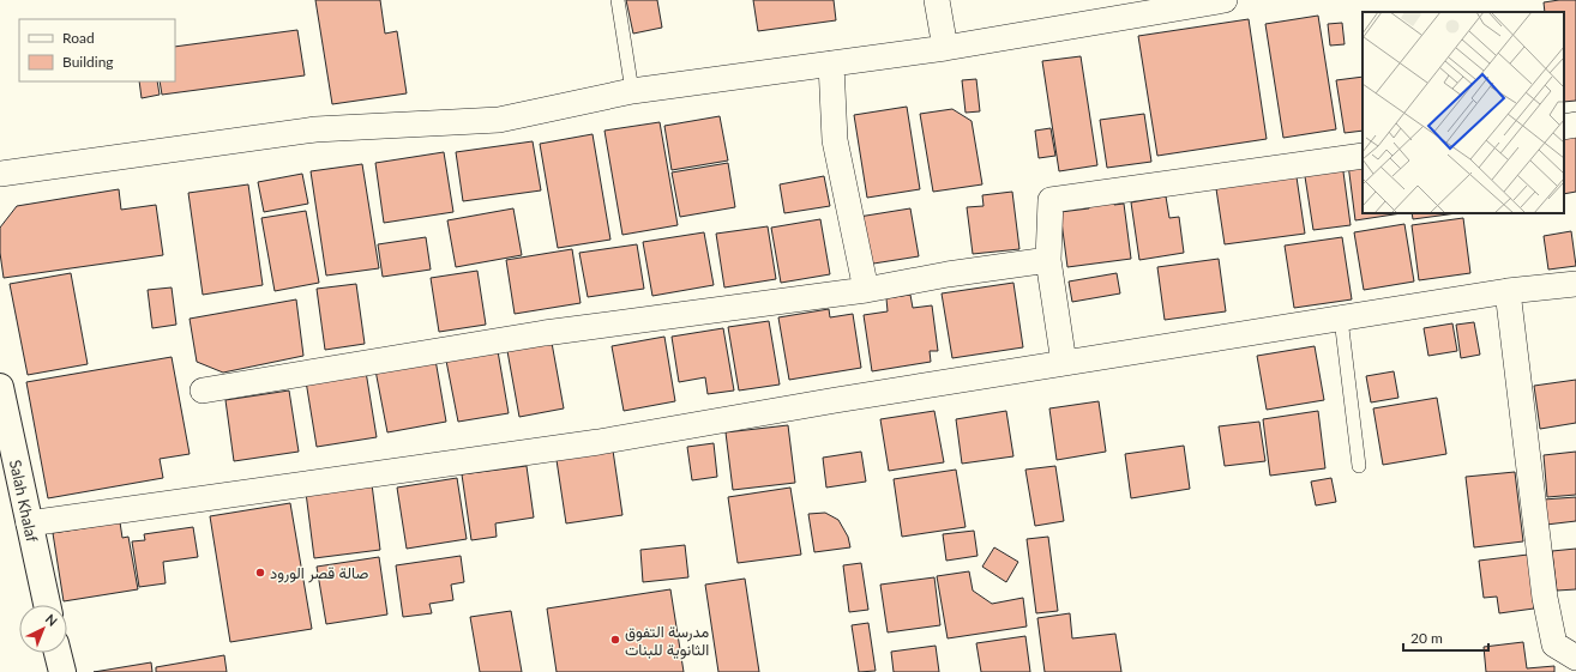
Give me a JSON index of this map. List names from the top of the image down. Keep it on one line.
{"streets":{"main road":["Salah Khalaf"]},"places":["صالة قصر الورود","مدرسة التفوق الثانوية للبنات"],"legend":["Road","Building"],"scale_bar":"20 m","north":"top right"}
